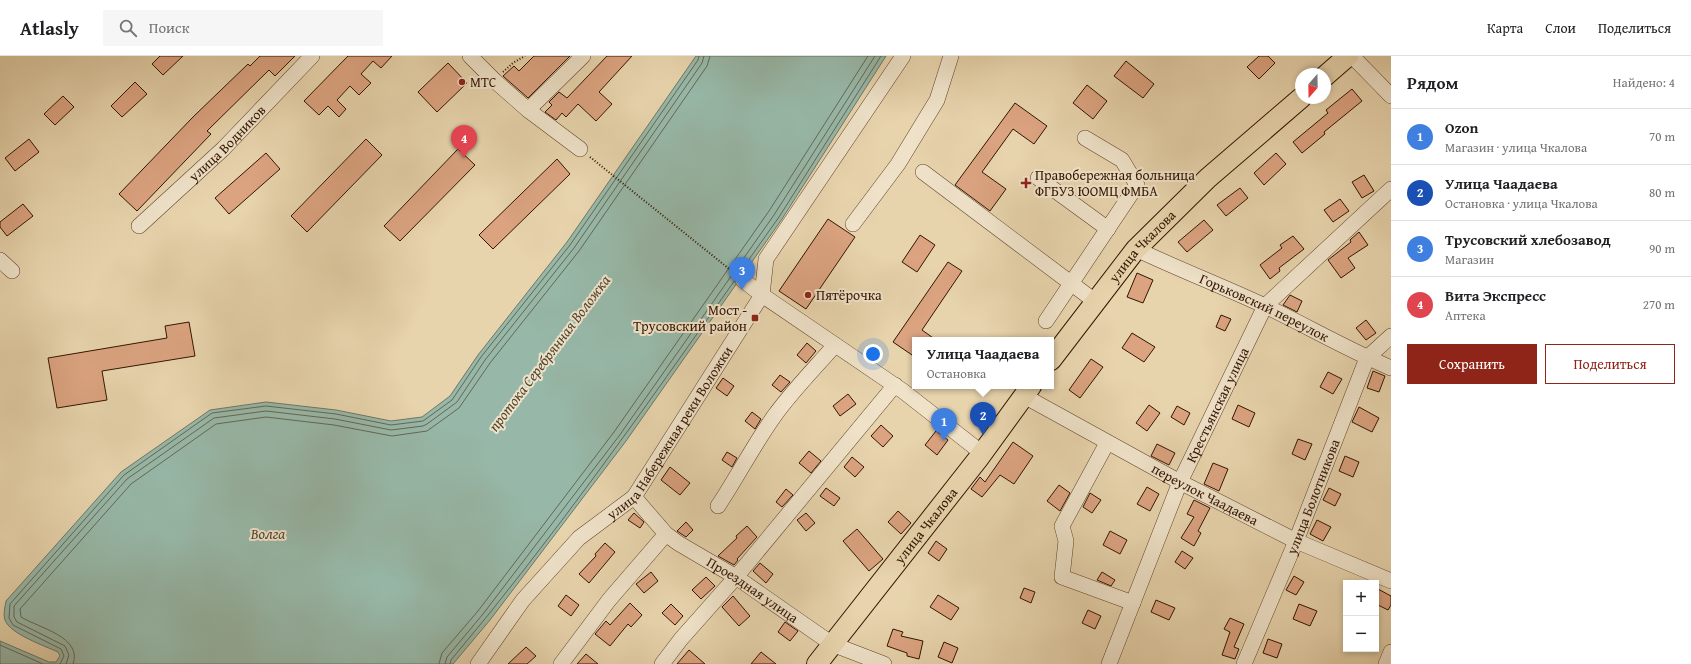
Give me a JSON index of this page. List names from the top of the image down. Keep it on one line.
{"streets":{"main road":["улица Чкалова"],"street":["улица Водников","Горьковский переулок","Крестьянская улица","улица Набережная реки Воложки","переулок Чаадаева","улица Болотникова","Проездная улица"]},"crossings":[["улица Чкалова","Горьковский переулок"],["улица Чкалова","переулок Чаадаева"],["улица Чкалова","Проездная улица"],["Горьковский переулок","Крестьянская улица"],["Горьковский переулок","улица Болотникова"],["Крестьянская улица","переулок Чаадаева"],["улица Набережная реки Воложки","Проездная улица"],["переулок Чаадаева","улица Болотникова"]],"water":["протока Серебрянная Воложка","Волга"],"places":{"other":["МТС","Пятёрочка"],"health":["Правобережная больница ФГБУЗ ЮОМЦ ФМБА"],"transit":["Мост - Трусовский район"]},"north":"bottom","page":{"header":"Atlasly","search":"Поиск","nav":["Карта","Слои","Поделиться"],"heading":["Рядом","Найдено: 4"],"list":[{"mark":"1","name":"Ozon","note":"Магазин · улица Чкалова","value":"70 m"},{"mark":"2","name":"Улица Чаадаева","note":"Остановка · улица Чкалова","value":"80 m"},{"mark":"3","name":"Трусовский хлебозавод","note":"Магазин","value":"90 m"},{"mark":"4","name":"Вита Экспресс","note":"Аптека","value":"270 m"}],"pins":["4","3","2","1"],"buttons":["Сохранить","Поделиться"],"popup":["Улица Чаадаева","Остановка"],"map_buttons":["+","−"]}}
